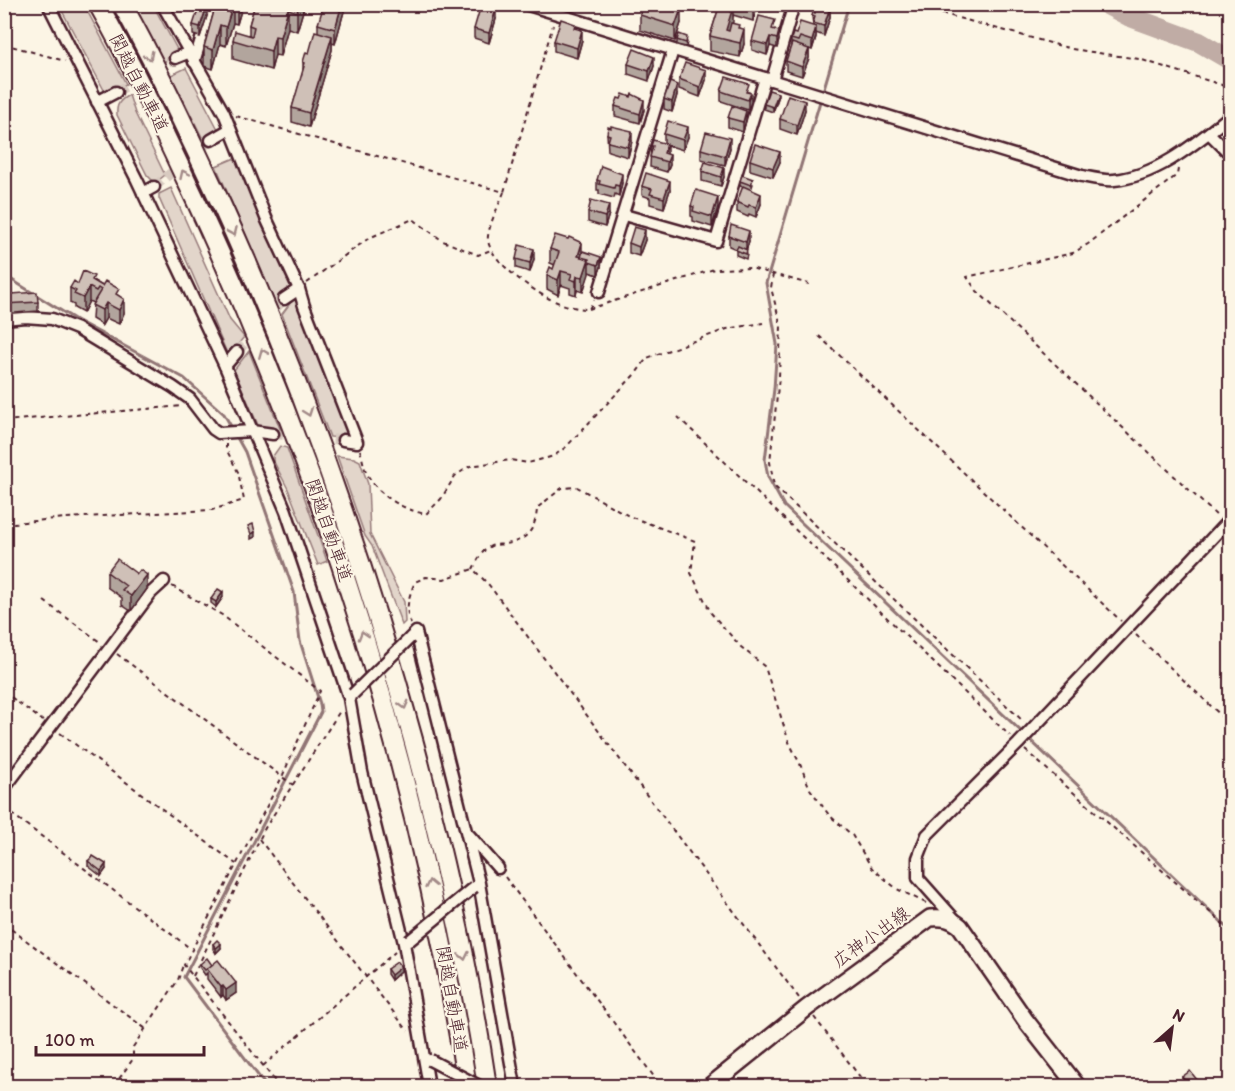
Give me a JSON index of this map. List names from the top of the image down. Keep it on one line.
{"streets":{"highway":["関越自動車道"],"main road":["広神小出線"]},"scale_bar":"100 m","north":"top right"}
